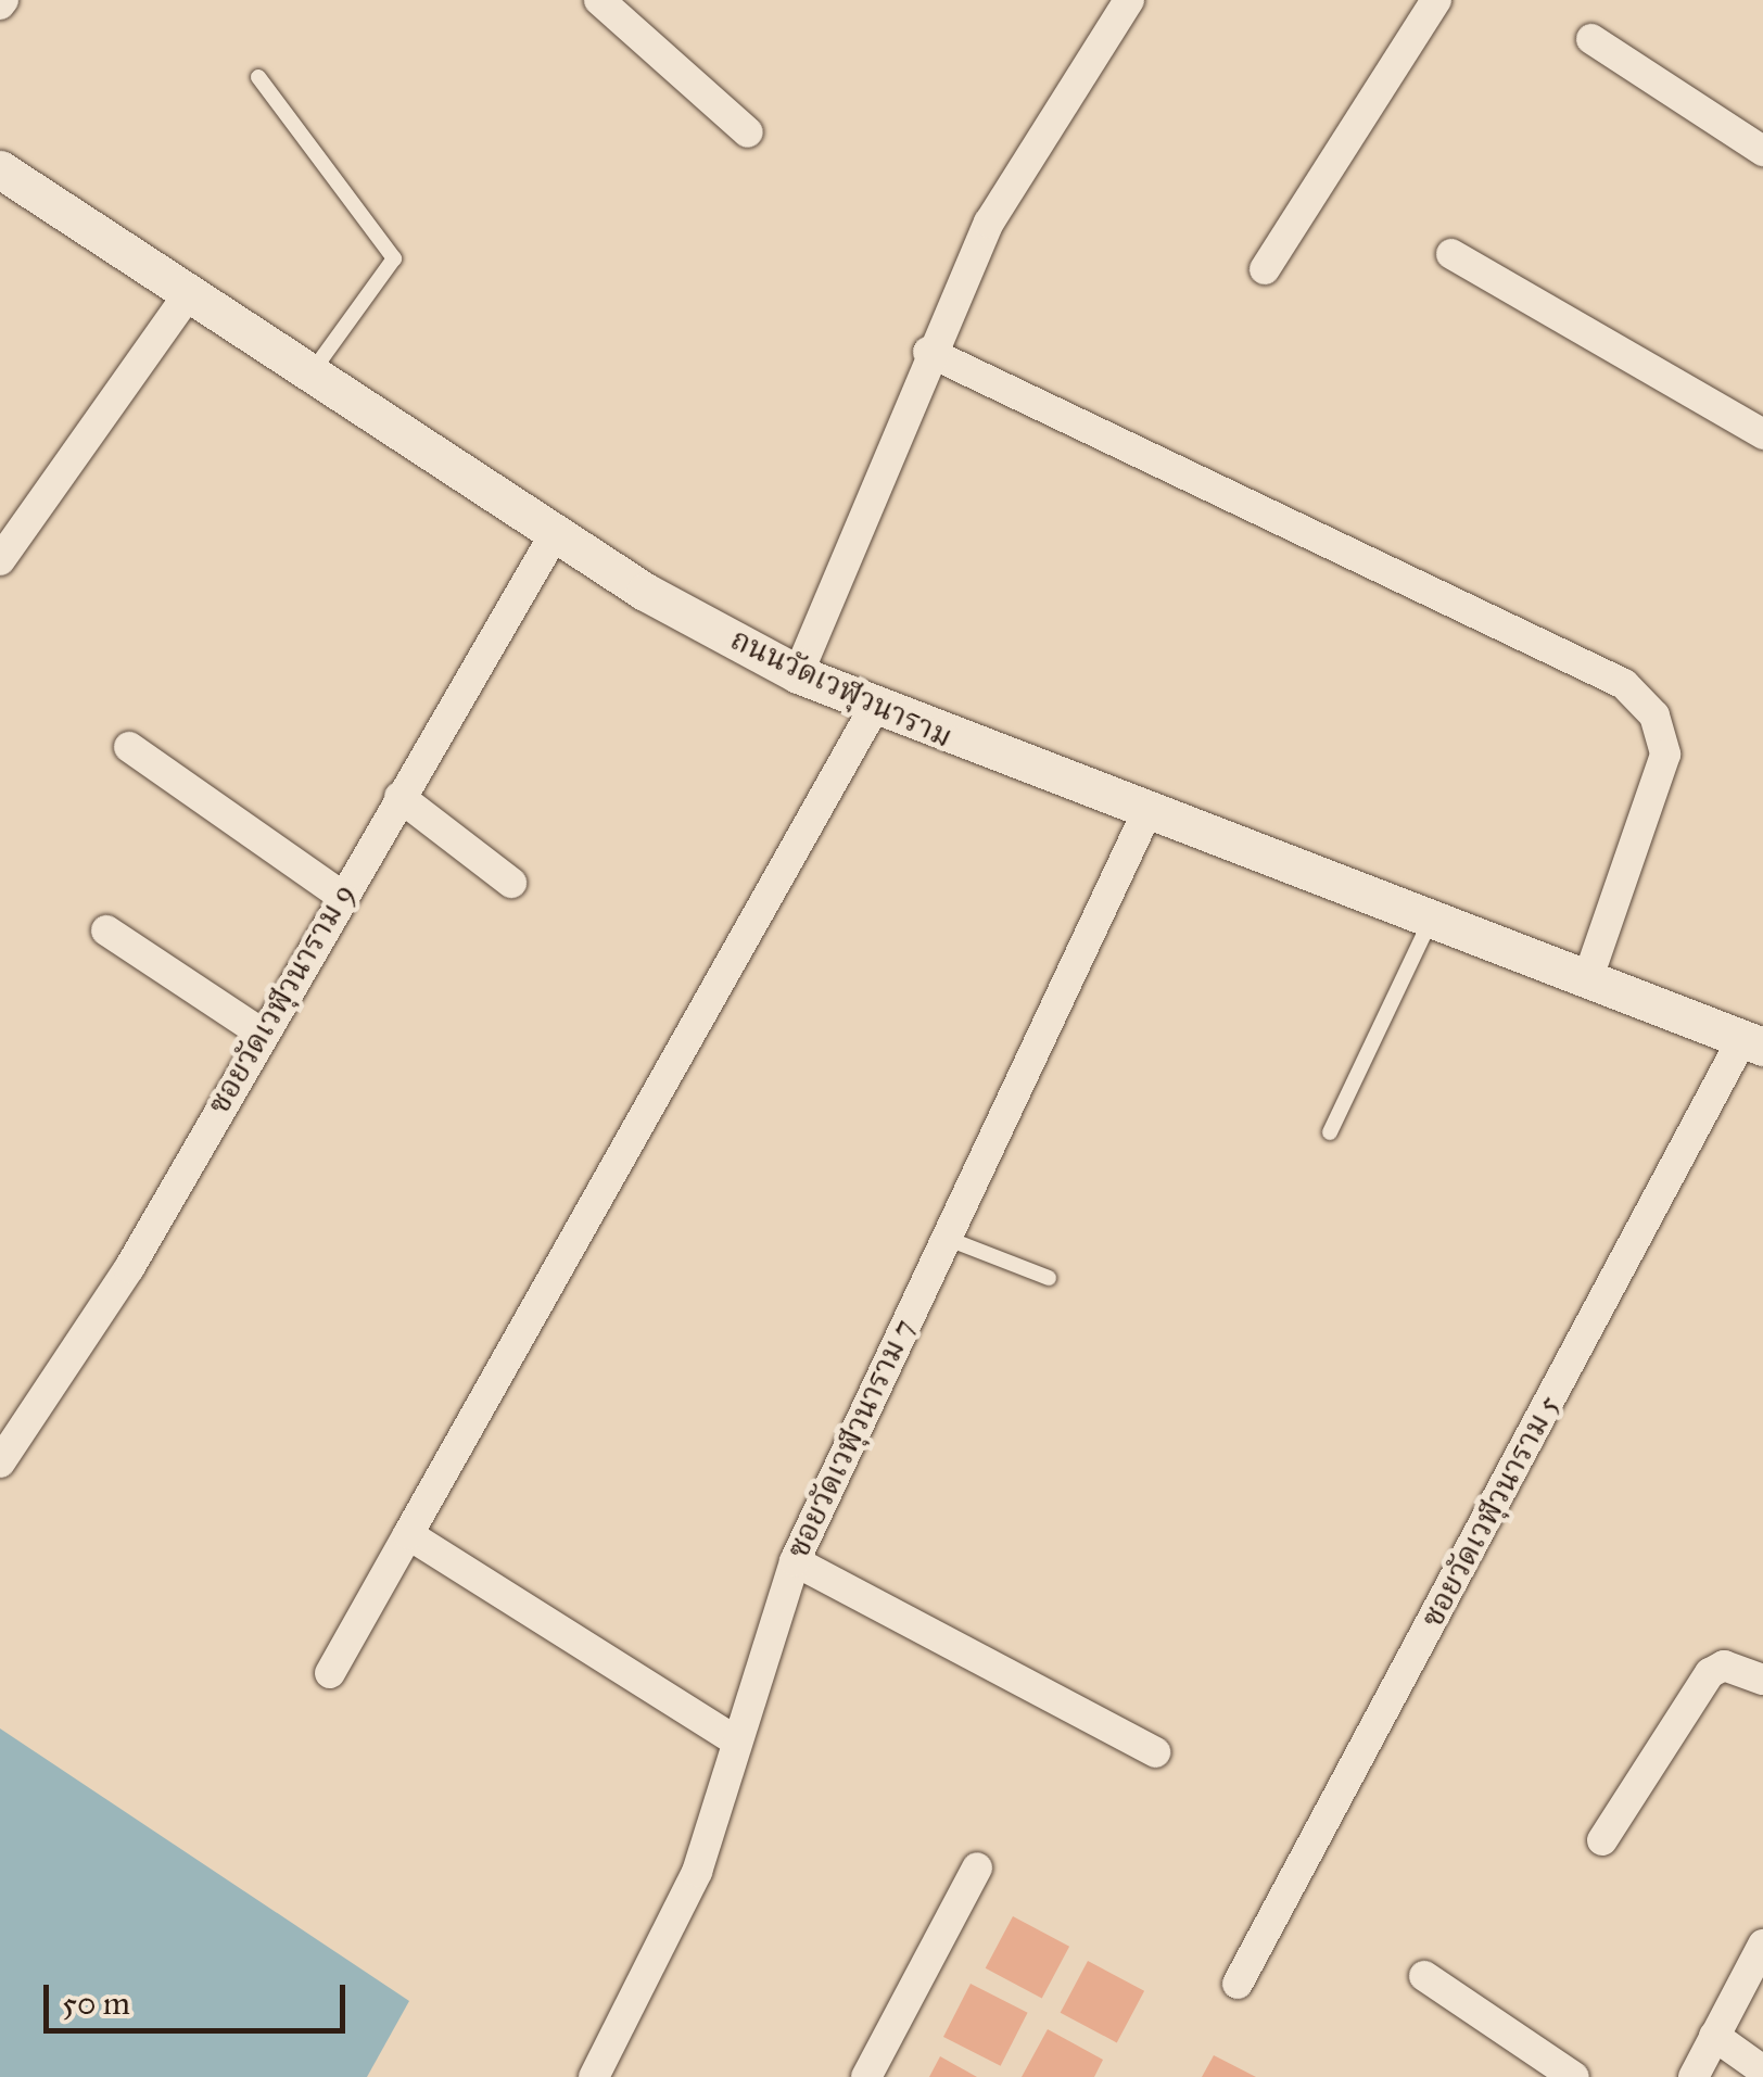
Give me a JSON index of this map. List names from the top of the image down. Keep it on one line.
{"streets":{"street":["ถนนวัดเวฬุวนาราม","ซอยวัดเวฬุวนาราม 9","ซอยวัดเวฬุวนาราม 7","ซอยวัดเวฬุวนาราม 5"]},"crossings":[["ถนนวัดเวฬุวนาราม","ซอยวัดเวฬุวนาราม 9"],["ถนนวัดเวฬุวนาราม","ซอยวัดเวฬุวนาราม 7"],["ถนนวัดเวฬุวนาราม","ซอยวัดเวฬุวนาราม 5"]],"scale_bar":"50 m"}
